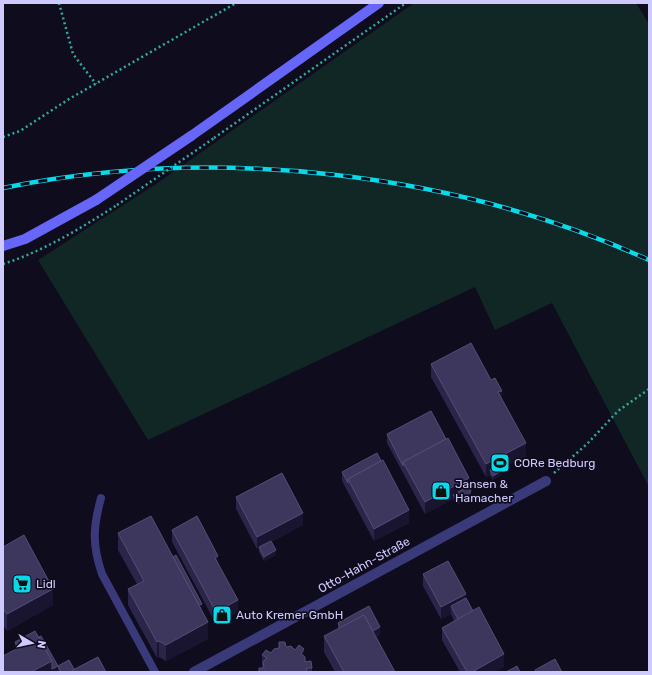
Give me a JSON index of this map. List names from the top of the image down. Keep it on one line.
{"streets":{"street":["Otto-Hahn-Straße"]},"places":{"sports":["CORe Bedburg"],"shop":["Jansen & Hamacher","Auto Kremer GmbH"],"supermarket":["Lidl"]},"north":"right"}
